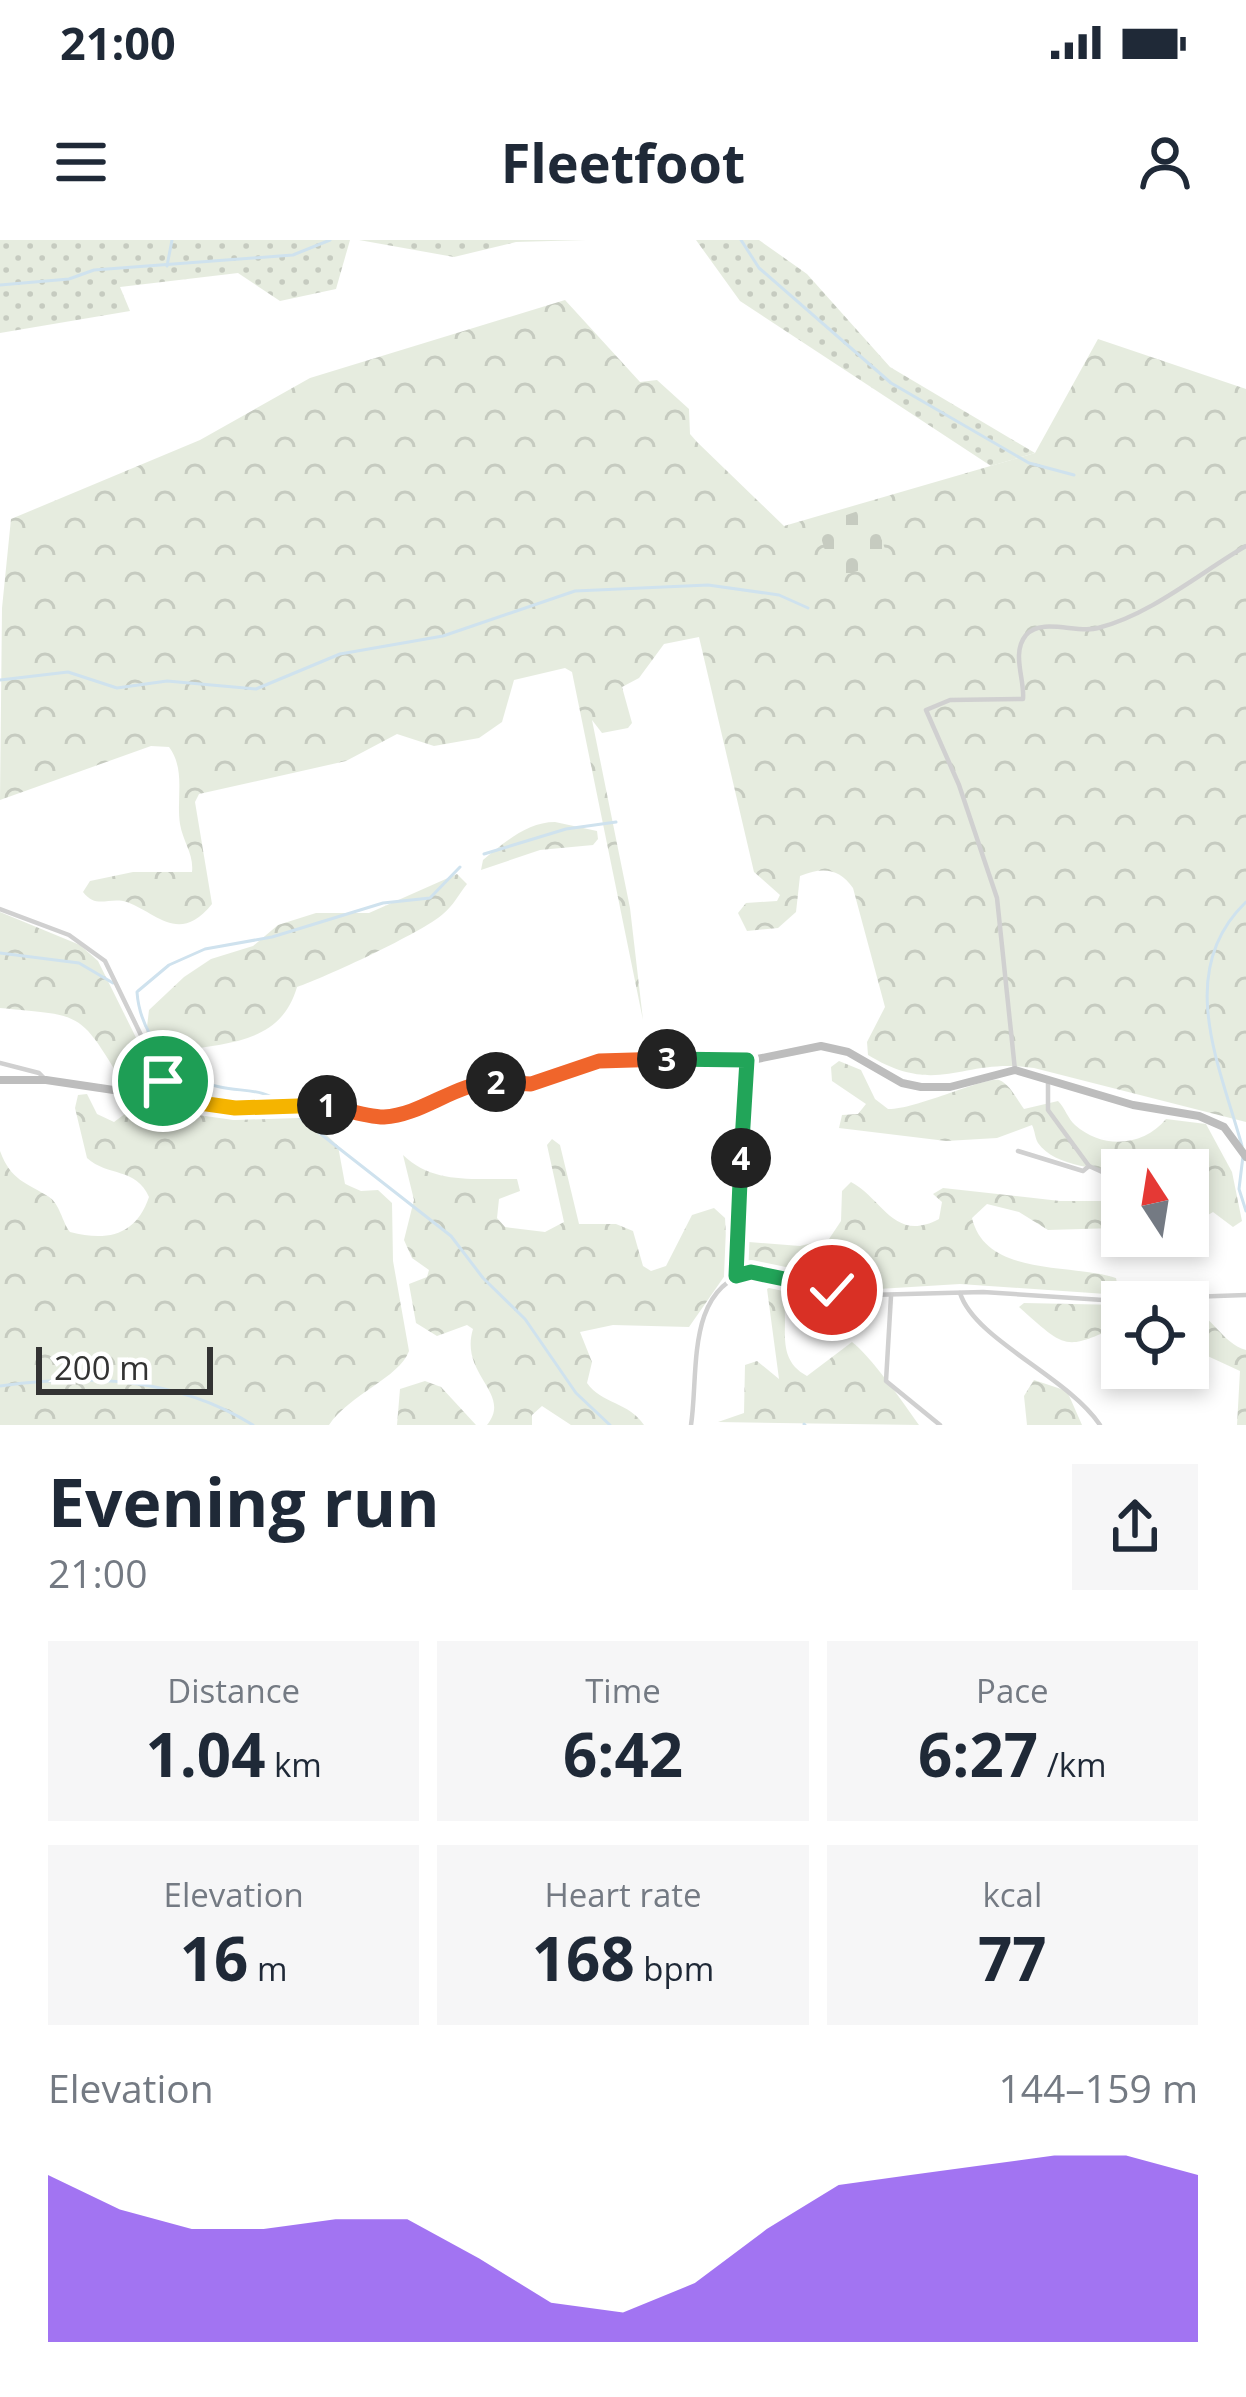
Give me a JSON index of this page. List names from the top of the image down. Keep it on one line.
{"scale_bar":"200 m","north":"top","page":{"status":"21:00","header":"Fleetfoot","pins":["3","2","1","4"],"scale":"200 m","heading":["Evening run","21:00"],"stats":[["Distance","1.04 km"],["Time","6:42"],["Pace","6:27 /km"],["Elevation","16 m"],["Heart rate","168 bpm"],["kcal","77"]],"chart":["Elevation","144–159 m"]}}
